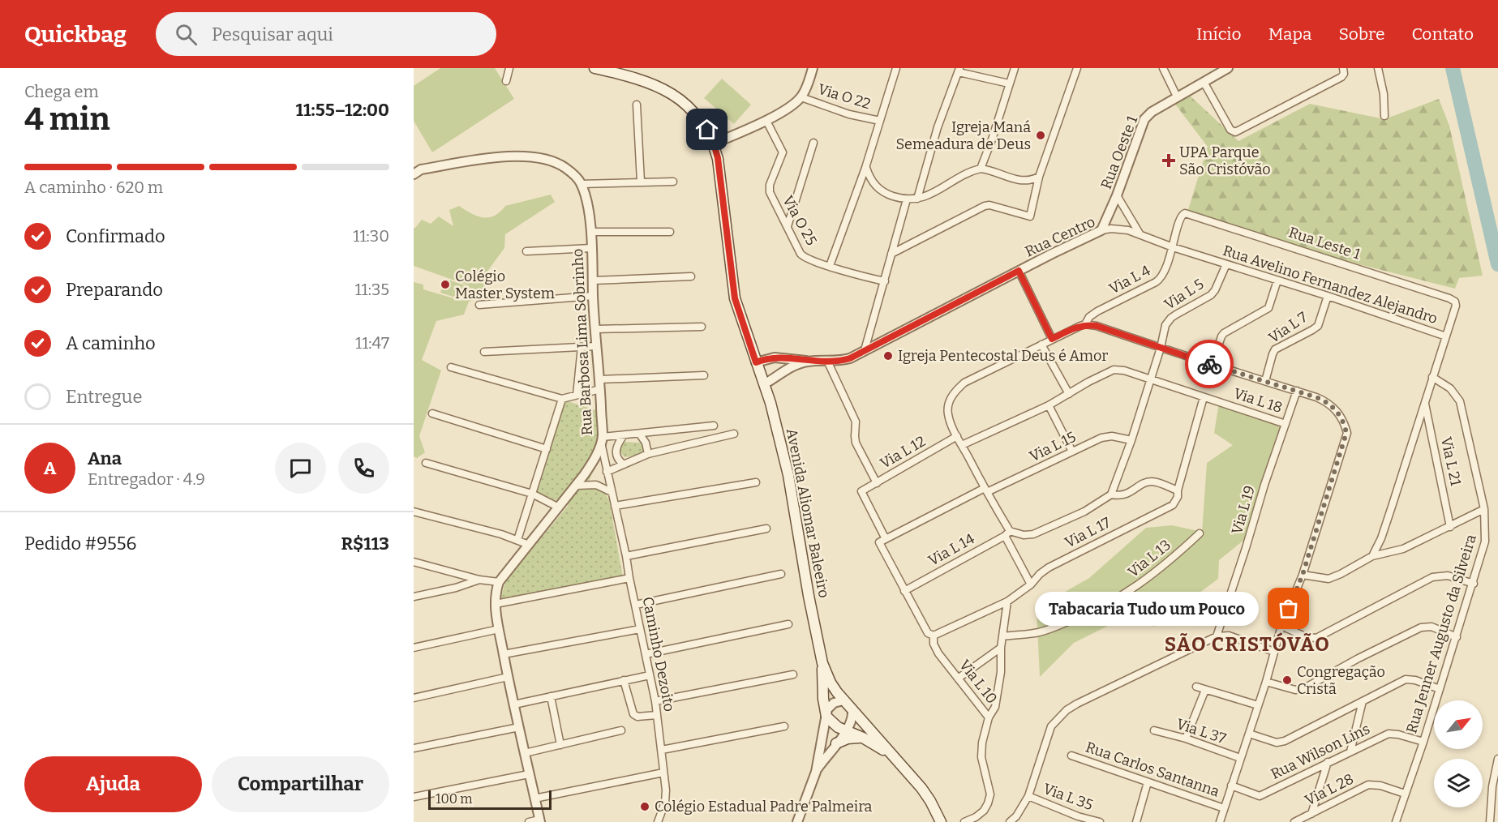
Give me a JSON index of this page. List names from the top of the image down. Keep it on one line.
{"streets":{"main road":["Avenida Aliomar Baleeiro"],"street":["Via O 22","Rua Oeste 1","Via O 25","Rua Centro","Rua Leste 1","Via L 4","Rua Avelino Fernandez Alejandro","Via L 5","Via L 7","Rua Barbosa Lima Sobrinho","Via L 18","Via L 15","Via L 12","Via L 21","Via L 19","Via L 17","Via L 14","Via L 13","Rua Jenner Augusto da Silveira","Caminho Dezoito","Via L 10","Via L 37","Rua Wilson Lins","Rua Carlos Santanna","Via L 28","Via L 35"]},"crossings":[["Rua Oeste 1","Rua Centro"],["Rua Centro","Rua Avelino Fernandez Alejandro"],["Rua Centro","Avenida Aliomar Baleeiro"],["Rua Leste 1","Via L 4"],["Rua Leste 1","Rua Avelino Fernandez Alejandro"],["Via L 4","Rua Avelino Fernandez Alejandro"],["Via L 4","Via L 15"],["Via L 4","Via L 12"],["Via L 4","Via L 14"],["Rua Avelino Fernandez Alejandro","Via L 5"],["Rua Avelino Fernandez Alejandro","Via L 7"],["Rua Avelino Fernandez Alejandro","Via L 21"],["Rua Avelino Fernandez Alejandro","Rua Jenner Augusto da Silveira"],["Via L 5","Via L 18"],["Via L 5","Via L 15"],["Via L 5","Via L 17"],["Rua Barbosa Lima Sobrinho","Caminho Dezoito"],["Via L 18","Via L 19"],["Via L 18","Via L 17"],["Via L 12","Via L 10"],["Via L 17","Via L 10"],["Via L 14","Via L 10"],["Rua Jenner Augusto da Silveira","Rua Wilson Lins"],["Rua Jenner Augusto da Silveira","Via L 28"]],"districts":["SÃO CRISTÓVÃO"],"places":{"other":["Igreja Maná Semeadura de Deus","Colégio Master System","Igreja Pentecostal Deus é Amor","Tabacaria Tudo um Pouco","Congregação Cristã","Colégio Estadual Padre Palmeira"],"health":["UPA Parque São Cristóvão"]},"scale_bar":"100 m","north":"top right","page":{"header":"Quickbag","search":"Pesquisar aqui","nav":["Início","Mapa","Sobre","Contato"],"heading":["4 min","Chega em","11:55–12:00"],"panel":["Ana","Entregador · 4.9","Pedido #9556","R$113"],"bar":"A caminho · 620 m","list":[["Confirmado","11:30"],["Preparando","11:35"],["A caminho","11:47"],"Entregue"],"round":"A","bubble":"Tabacaria Tudo um Pouco","buttons":["Ajuda","Compartilhar"],"scale":"100 m"}}
